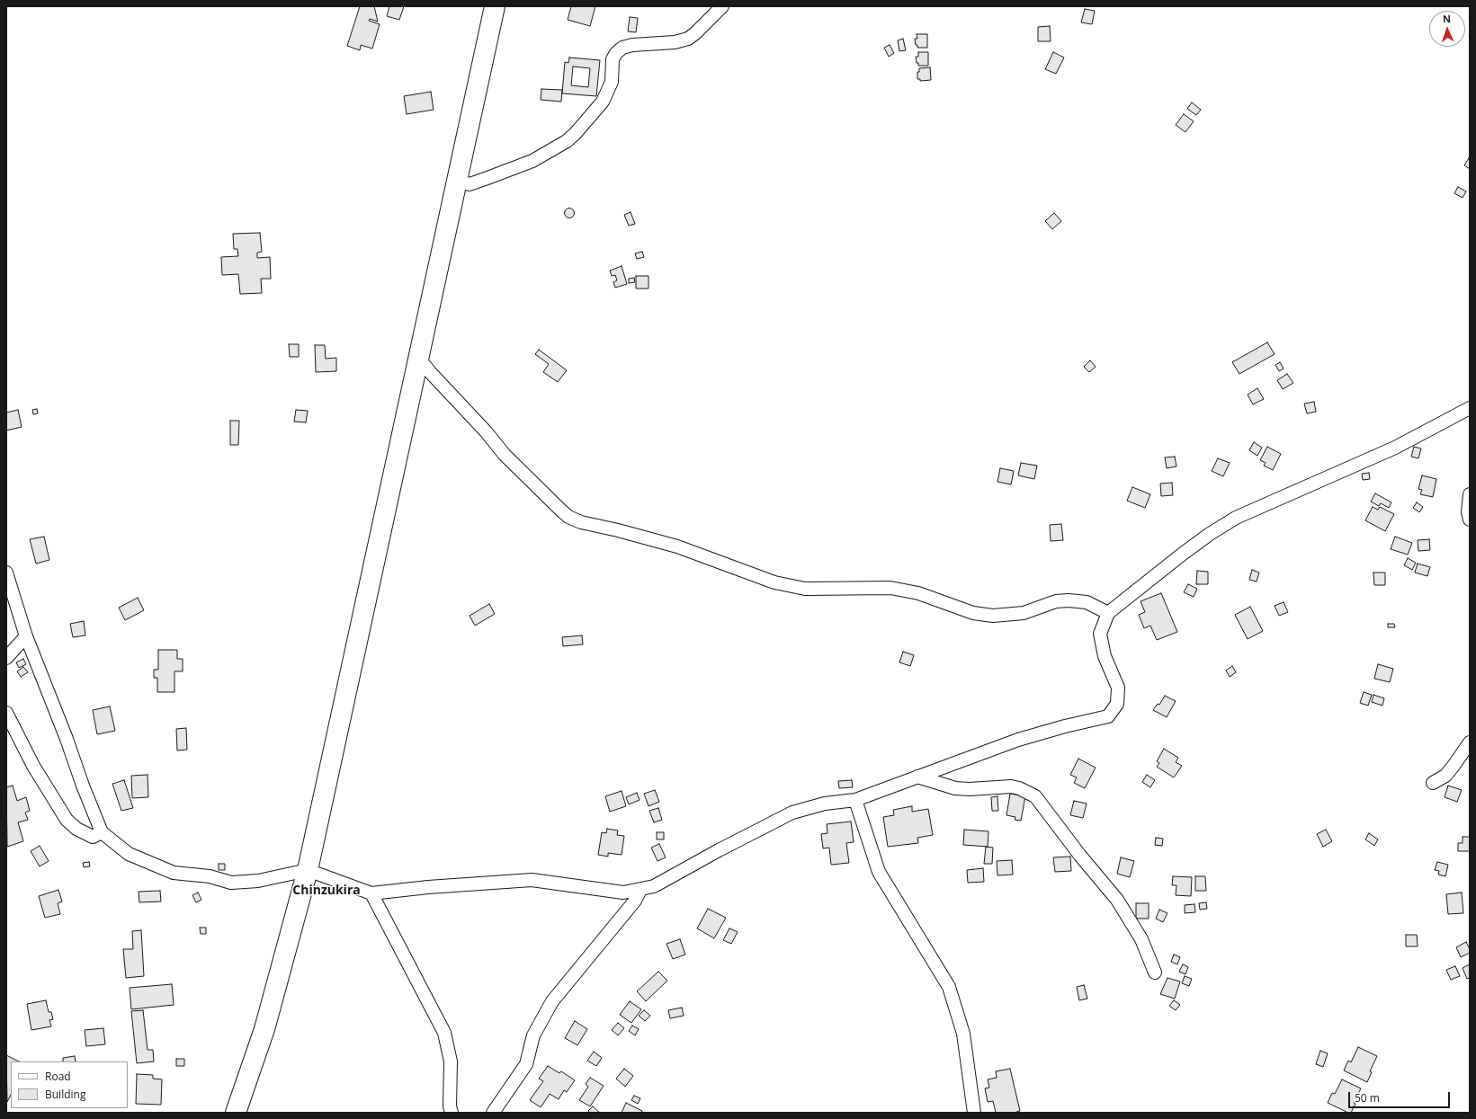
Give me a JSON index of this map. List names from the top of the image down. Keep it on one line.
{"districts":["Chinzukira"],"legend":["Road","Building"],"scale_bar":"50 m","north":"top"}
